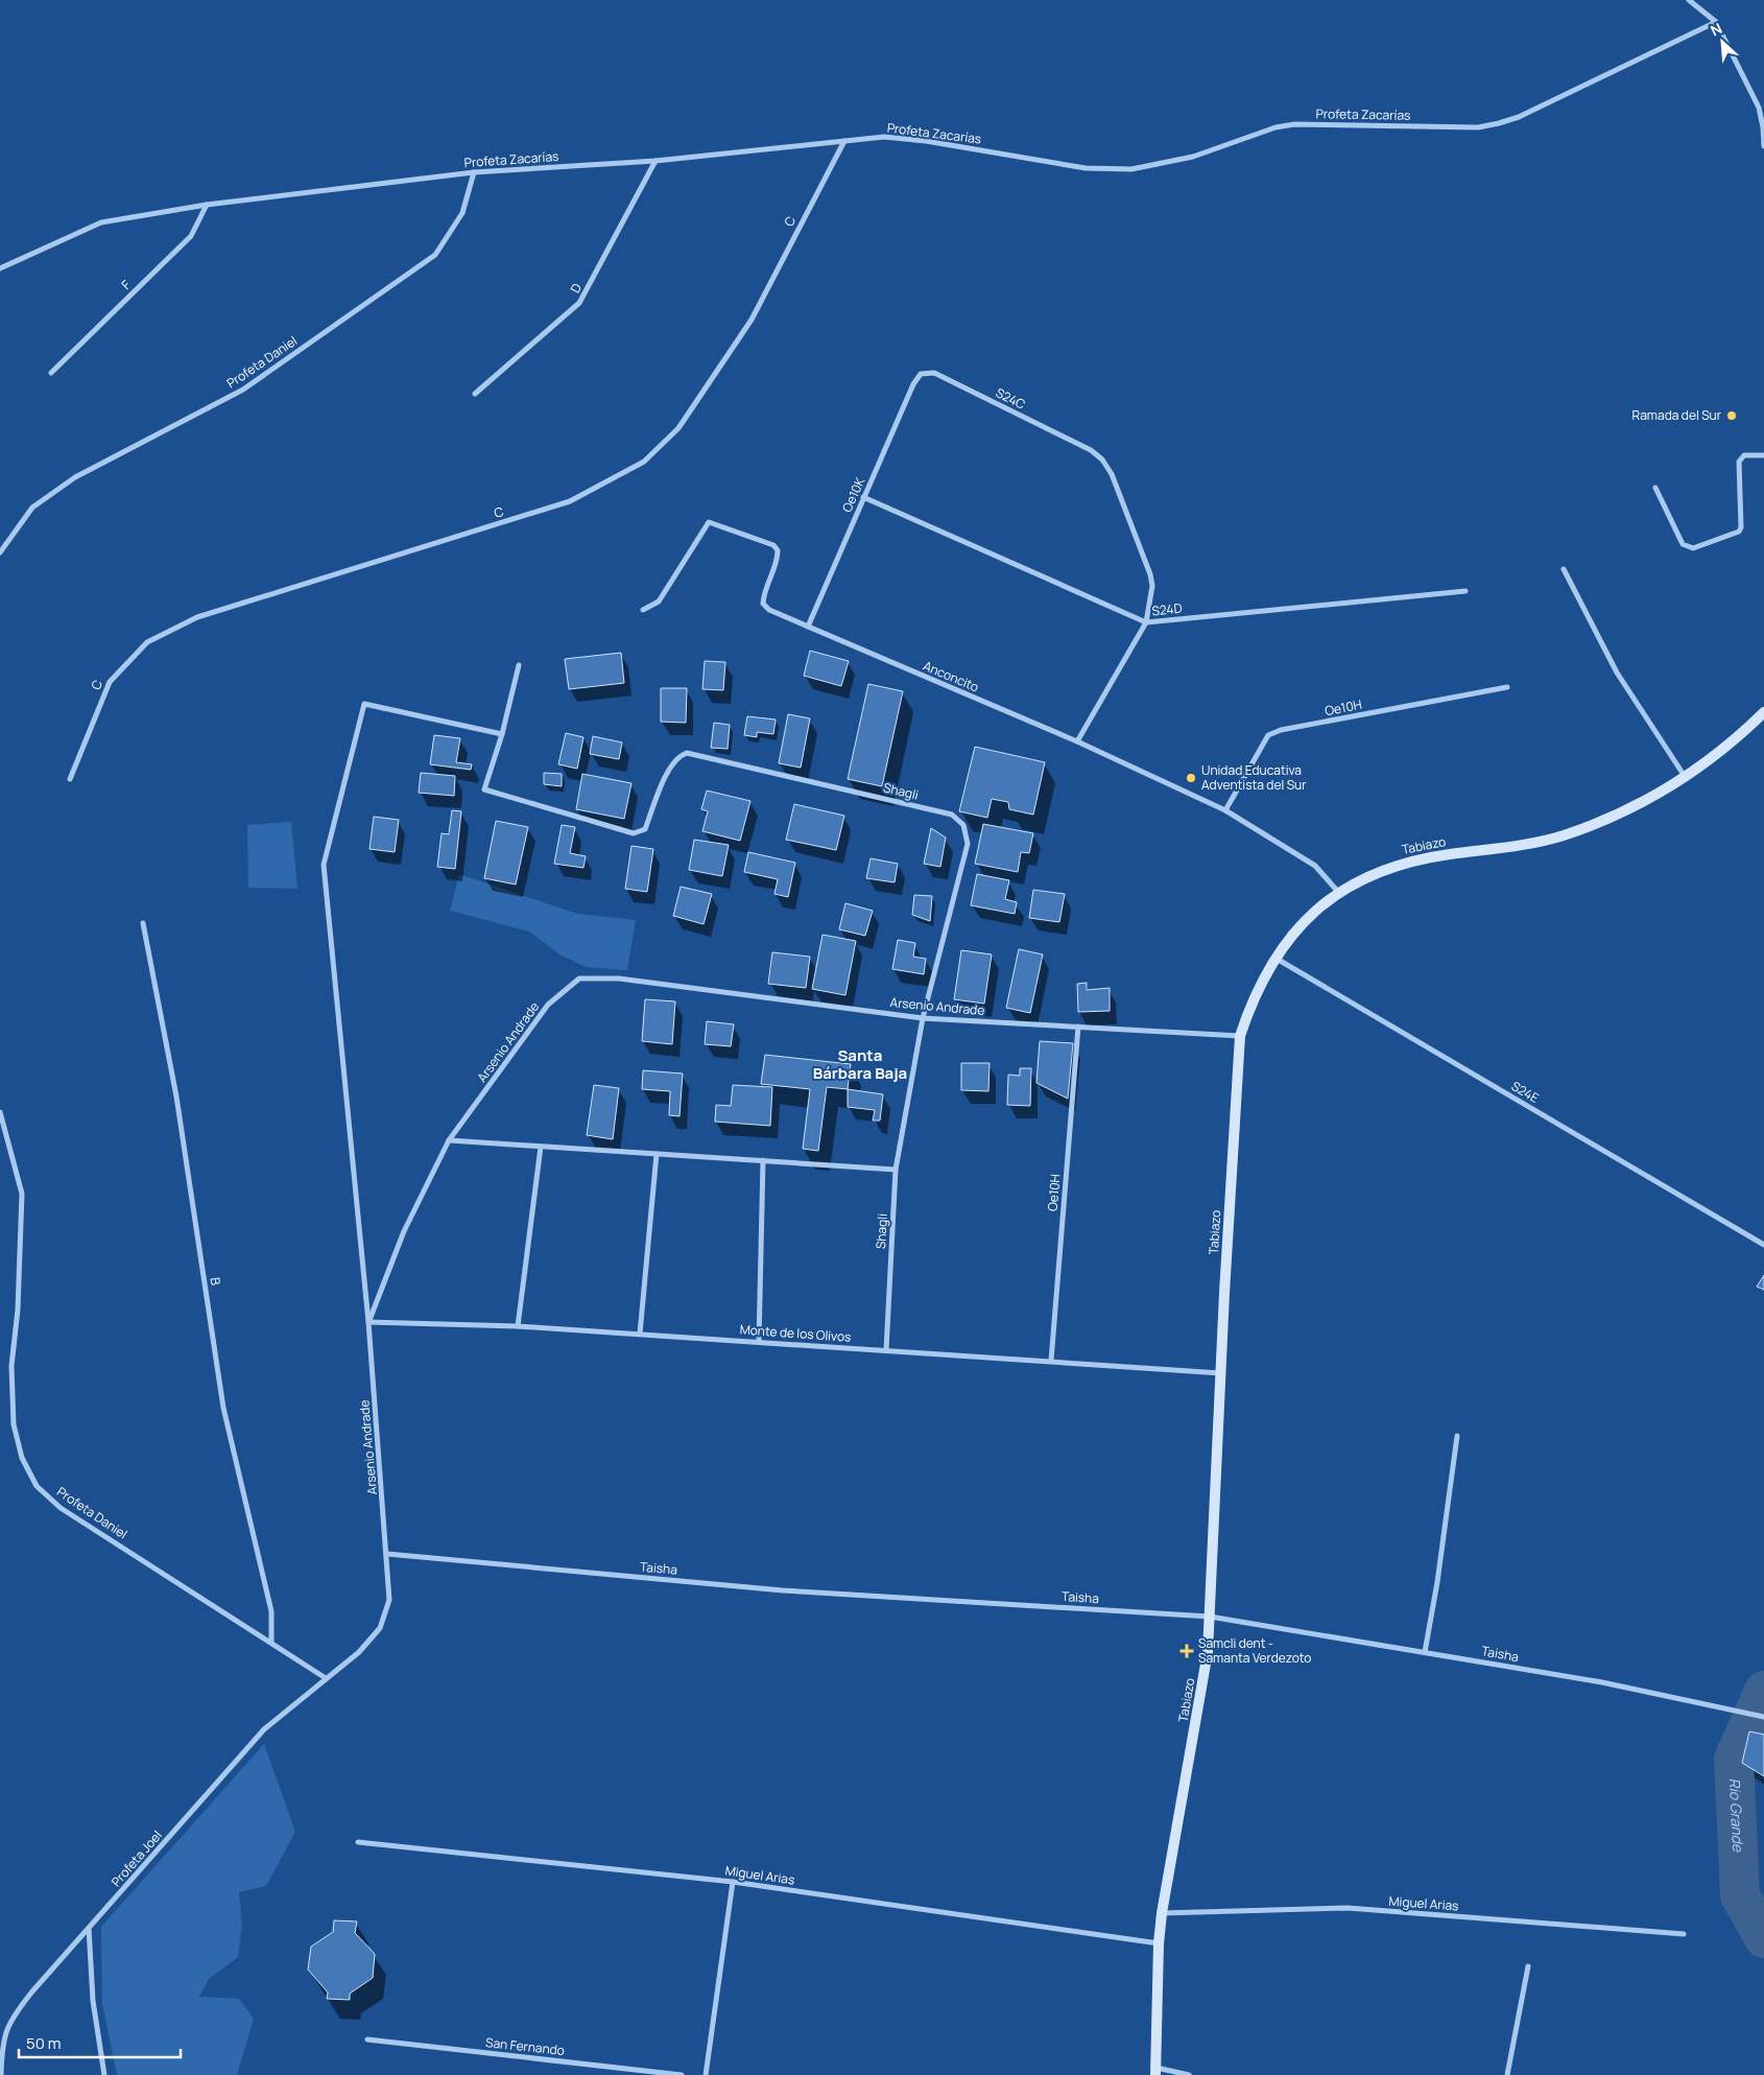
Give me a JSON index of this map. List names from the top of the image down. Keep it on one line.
{"streets":{"street":["Profeta Zacarías","C","F","D","Profeta Daniel","S24C","Oe10K","S24D","Anconcito","Oe10H","Shagli","Tabiazo","Arsenio Andrade","S24E","B","Monte de los Olivos","Taisha","Profeta Joel","Miguel Arias","San Fernando"]},"crossings":[["Profeta Zacarías","C"],["Profeta Zacarías","F"],["Profeta Zacarías","D"],["Profeta Zacarías","Profeta Daniel"],["Profeta Daniel","Arsenio Andrade"],["Profeta Daniel","B"],["Profeta Daniel","Profeta Joel"],["S24C","Oe10K"],["S24C","S24D"],["Oe10K","S24D"],["Oe10K","Anconcito"],["Anconcito","Oe10H"],["Anconcito","Tabiazo"],["Oe10H","Arsenio Andrade"],["Oe10H","Monte de los Olivos"],["Shagli","Arsenio Andrade"],["Shagli","Monte de los Olivos"],["Tabiazo","Arsenio Andrade"],["Tabiazo","S24E"],["Tabiazo","Monte de los Olivos"],["Tabiazo","Taisha"],["Tabiazo","Miguel Arias"],["Arsenio Andrade","Monte de los Olivos"],["Arsenio Andrade","Taisha"],["Arsenio Andrade","Profeta Joel"]],"districts":["Santa Bárbara Baja"],"water":["Rio Grande"],"places":{"other":["Ramada del Sur","Unidad Educativa Adventista del Sur"],"health":["Samcli dent - Samanta Verdezoto"]},"scale_bar":"50 m","north":"top left"}
